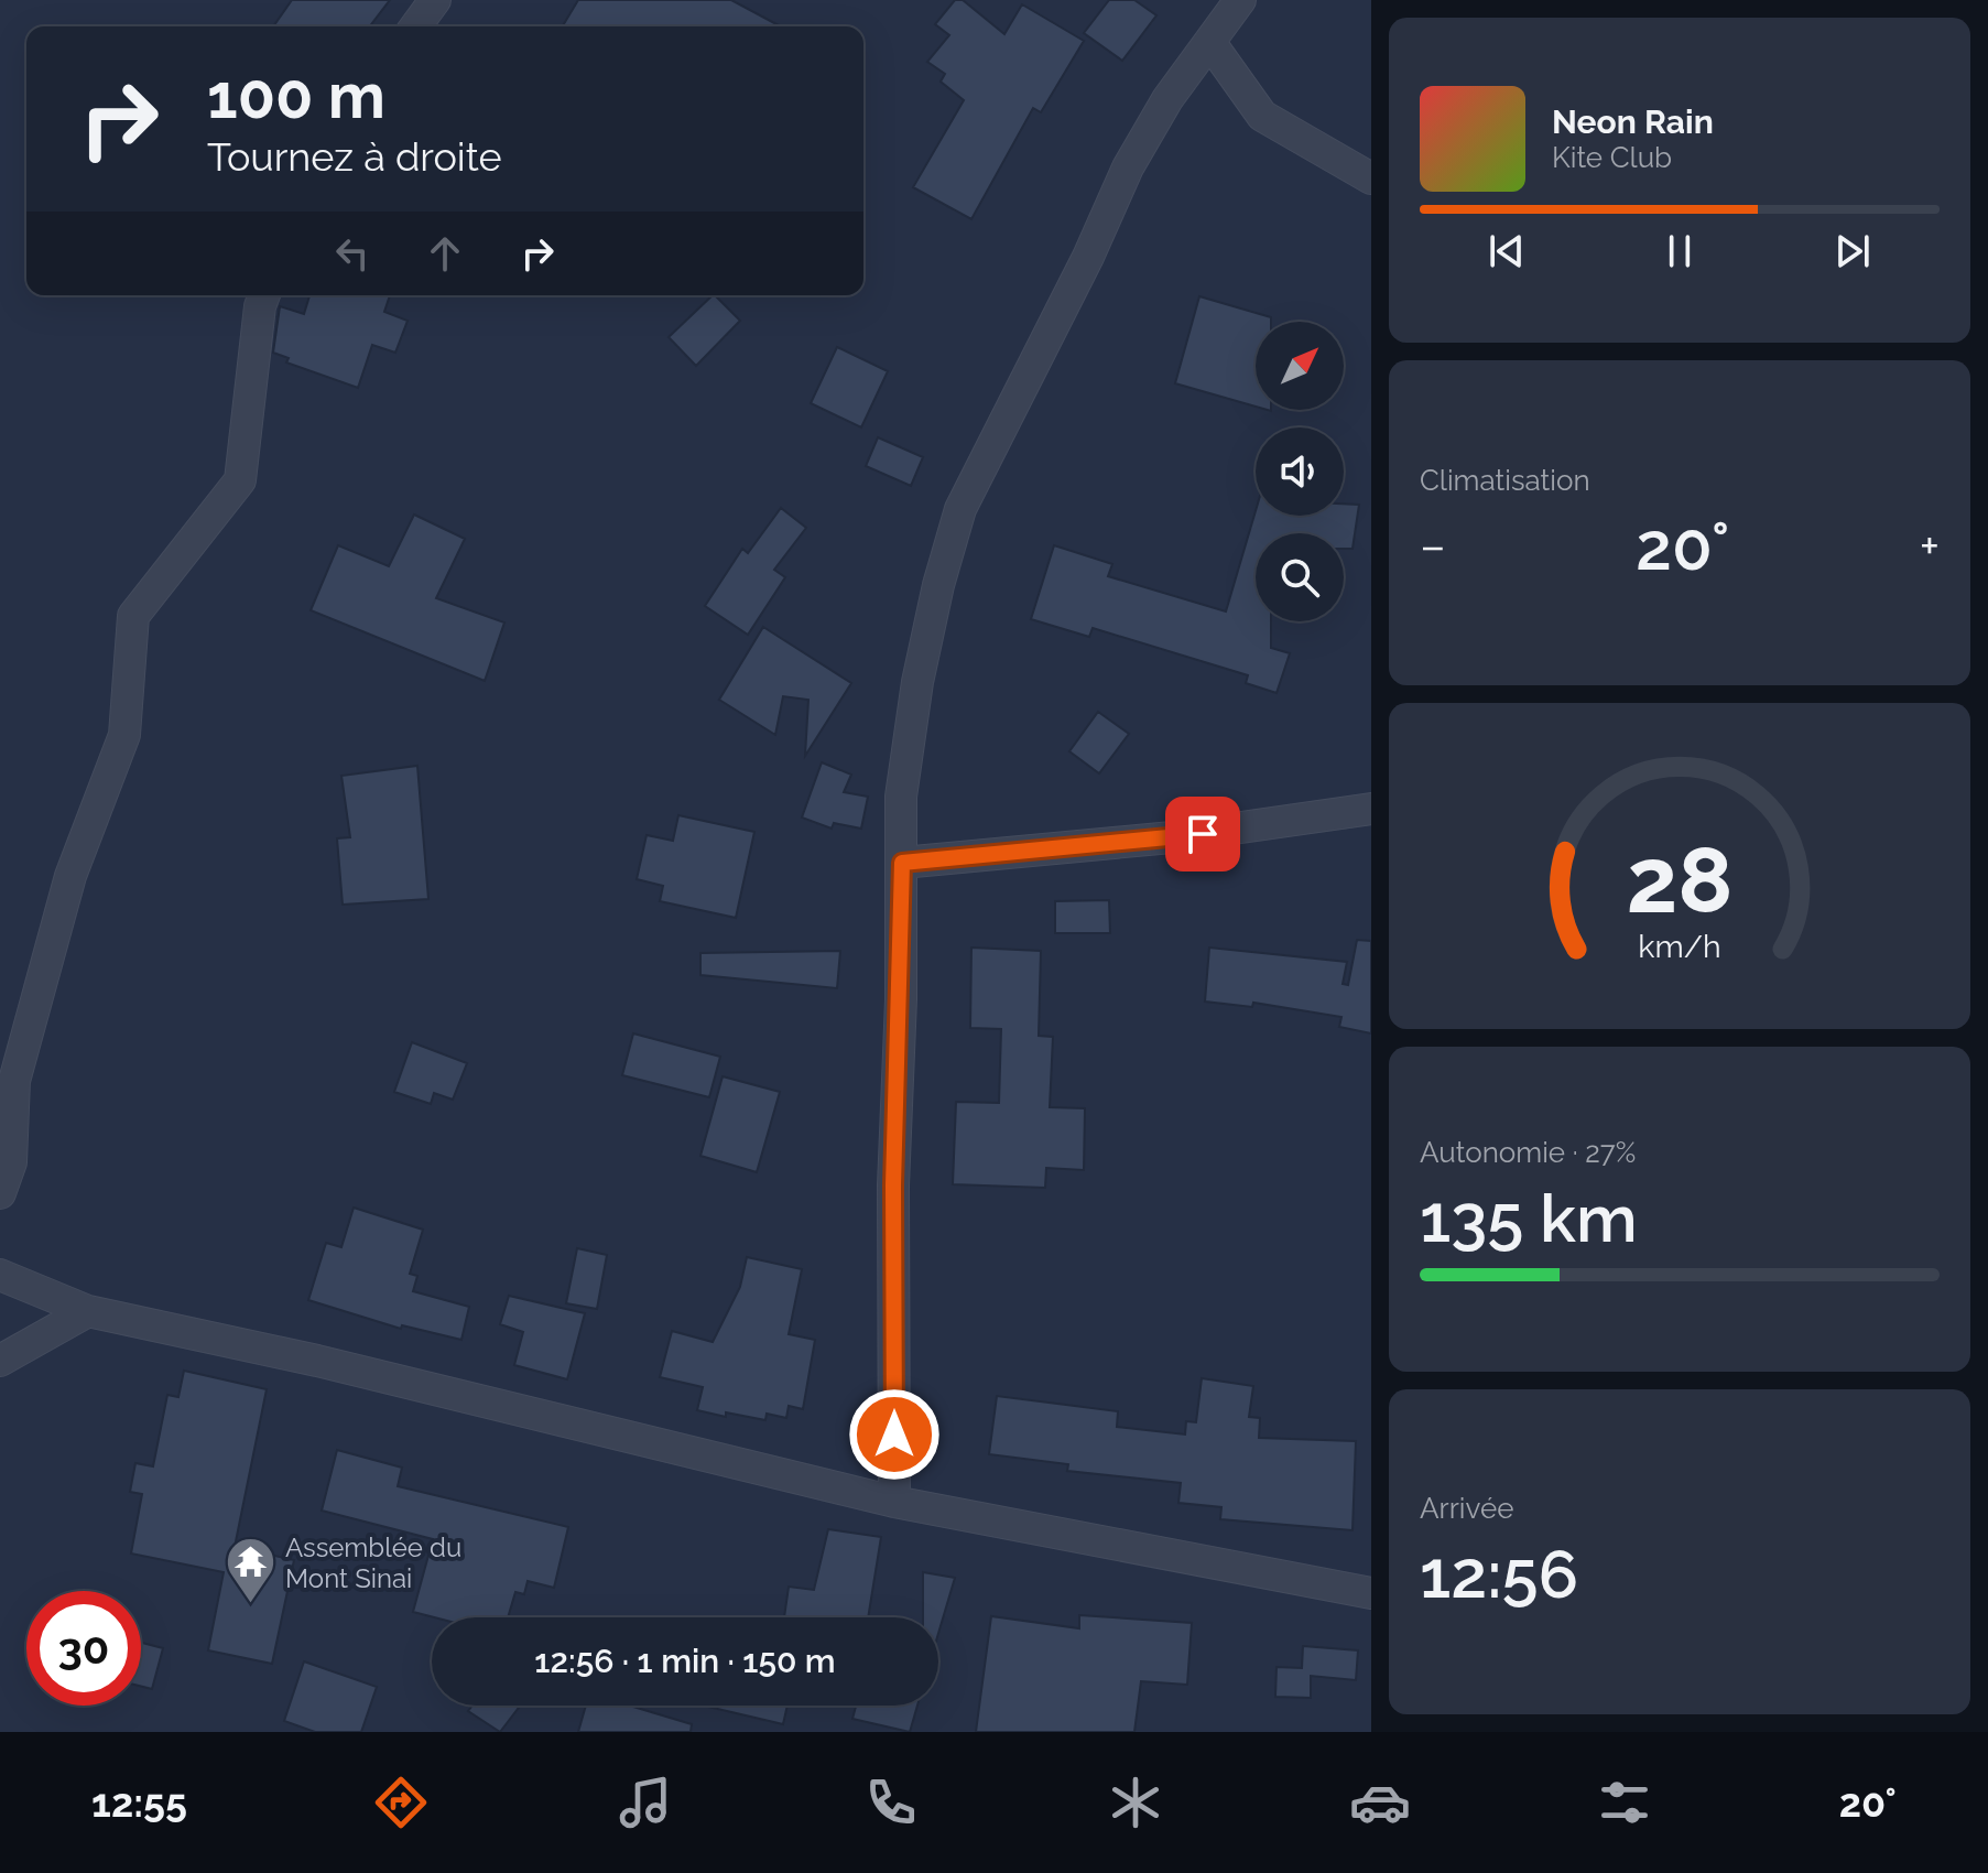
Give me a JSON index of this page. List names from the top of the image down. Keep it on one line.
{"places":{"temple":["Assemblée du Mont Sinai"]},"north":"top right","page":{"turn":["100 m","Tournez à droite"],"song":["Neon Rain","Kite Club"],"tile":["Climatisation",["Autonomie · 27%","135 km"],["Arrivée","12:56"]],"heat":["−","20°","+"],"limit":"30","trip":"12:56 · 1 min · 150 m","tabs":["12:55","20°"],"gauge":["28","km/h"]}}
